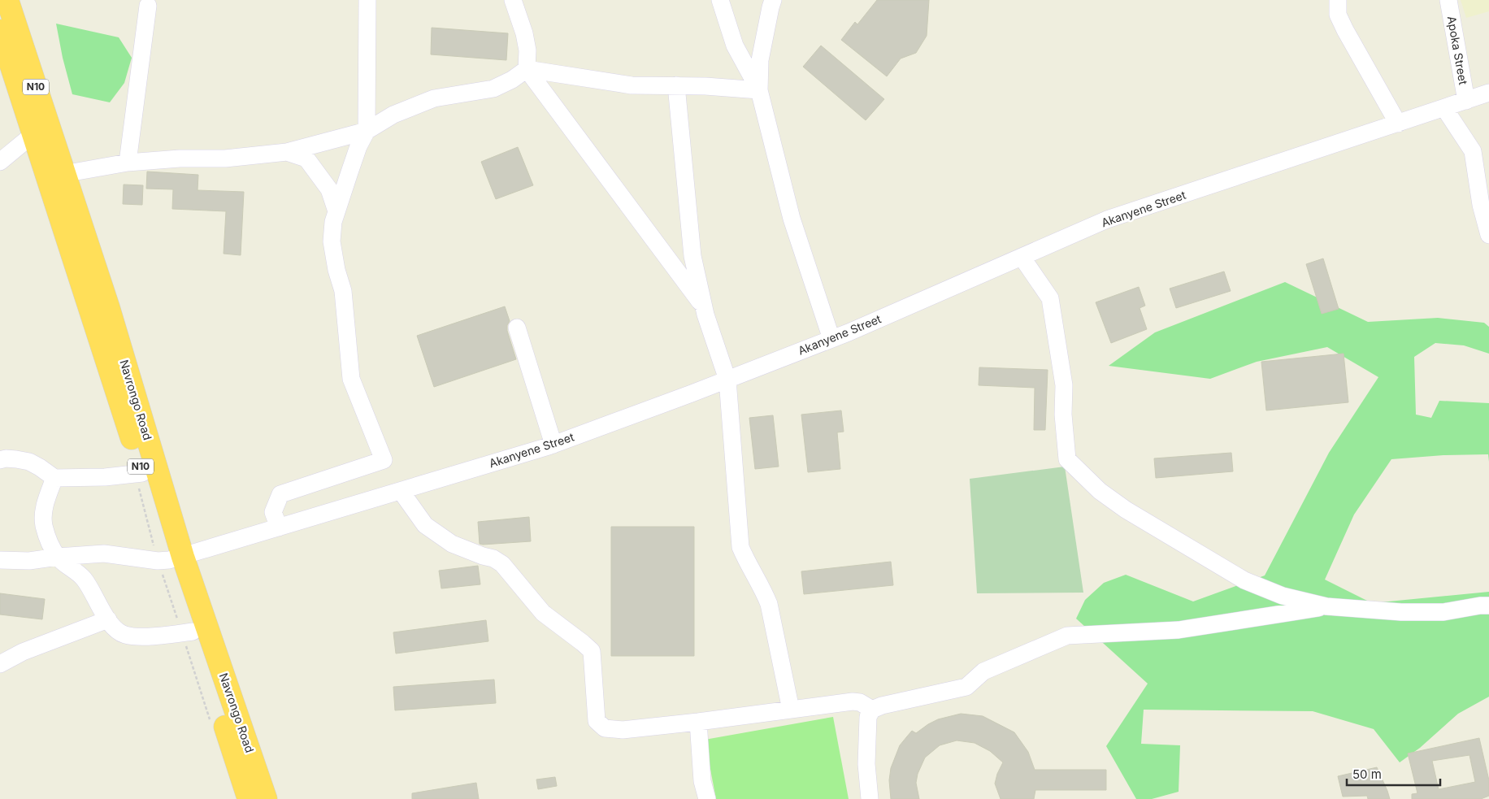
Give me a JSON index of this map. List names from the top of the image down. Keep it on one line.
{"streets":{"highway":["N10","Navrongo Road"],"street":["Apoka Street","Akanyene Street"]},"crossings":[["Apoka Street","Akanyene Street"],["Akanyene Street","Navrongo Road"]],"scale_bar":"50 m"}
